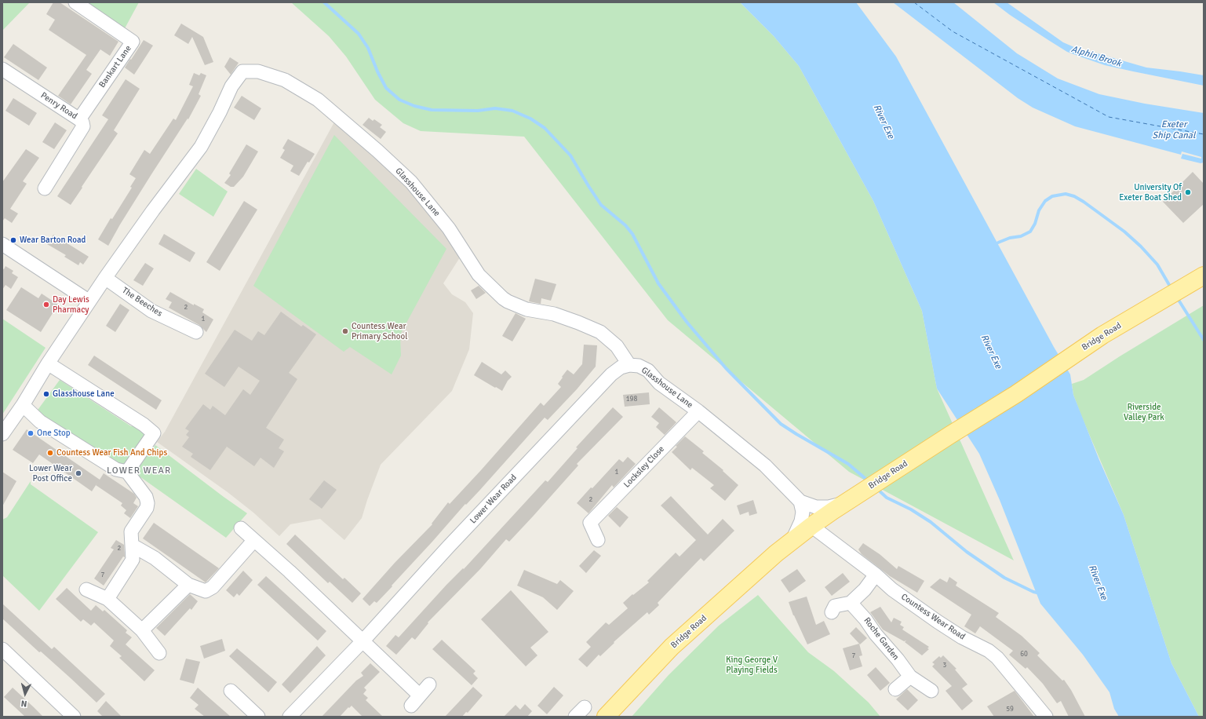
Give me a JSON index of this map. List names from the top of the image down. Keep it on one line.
{"streets":{"main road":["Bridge Road"],"street":["Bankart Lane","Penry Road","Glasshouse Lane","The Beeches","Locksley Close","Lower Wear Road","Countess Wear Road","Roche Garden"]},"crossings":[["Bankart Lane","Penry Road"],["Glasshouse Lane","The Beeches"],["Glasshouse Lane","Bridge Road"],["Glasshouse Lane","Locksley Close"],["Glasshouse Lane","Lower Wear Road"],["Bridge Road","Countess Wear Road"]],"districts":["LOWER WEAR"],"water":["Alphin Brook","River Exe","Exeter Ship Canal"],"parks":["Riverside Valley Park","King George V Playing Fields"],"places":["University Of Exeter Boat Shed","Wear Barton Road","Day Lewis Pharmacy","Countess Wear Primary School","Glasshouse Lane","One Stop","Countess Wear Fish And Chips","Lower Wear Post Office"],"house_numbers":["2","1","198","1","2","2","7","60","7","3","59"],"north":"bottom"}
